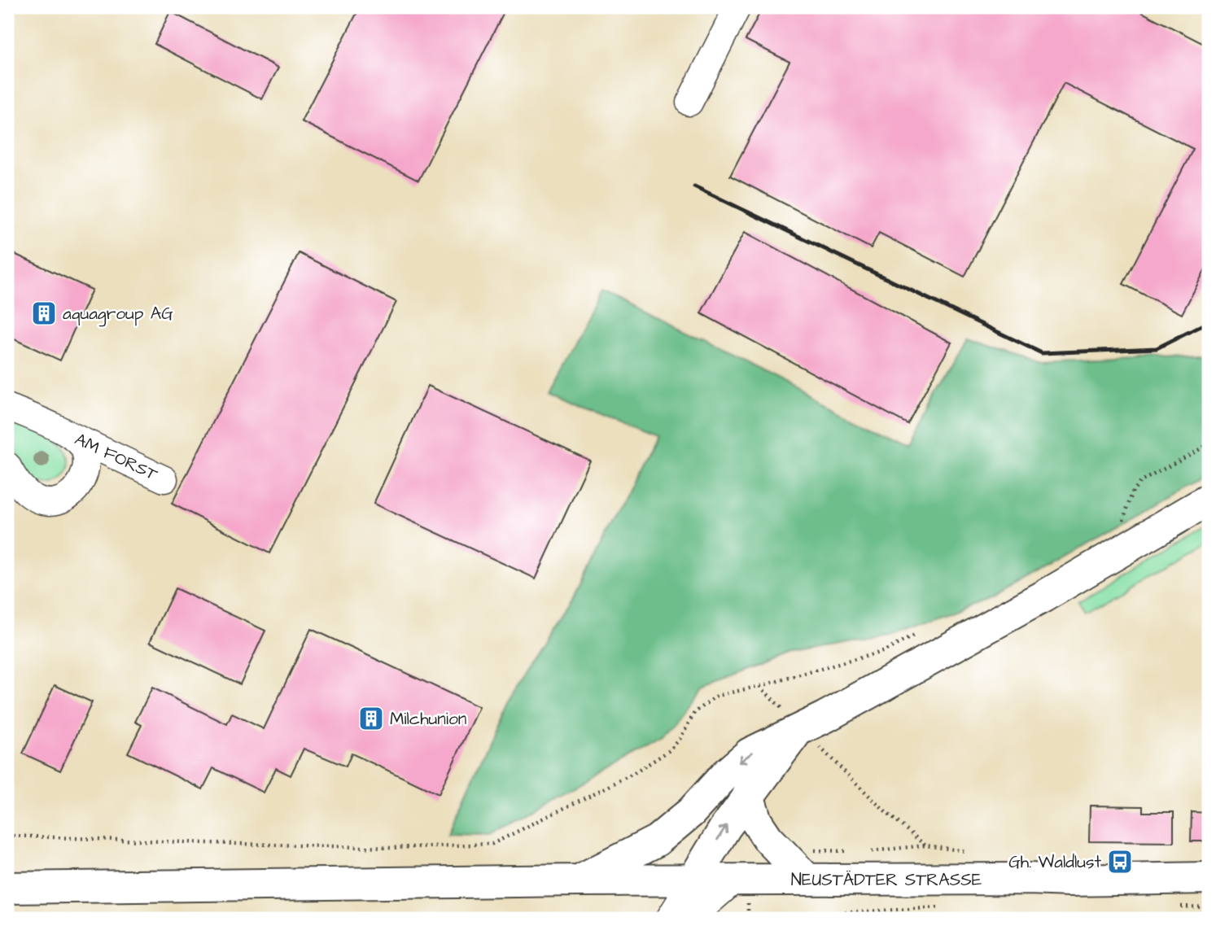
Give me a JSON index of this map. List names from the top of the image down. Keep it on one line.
{"streets":{"main road":["NEUSTÄDTER STRASSE"],"street":["AM FORST"]},"places":{"building":["aquagroup AG","Milchunion"],"bus stop":["Gh. Waldlust"]}}
